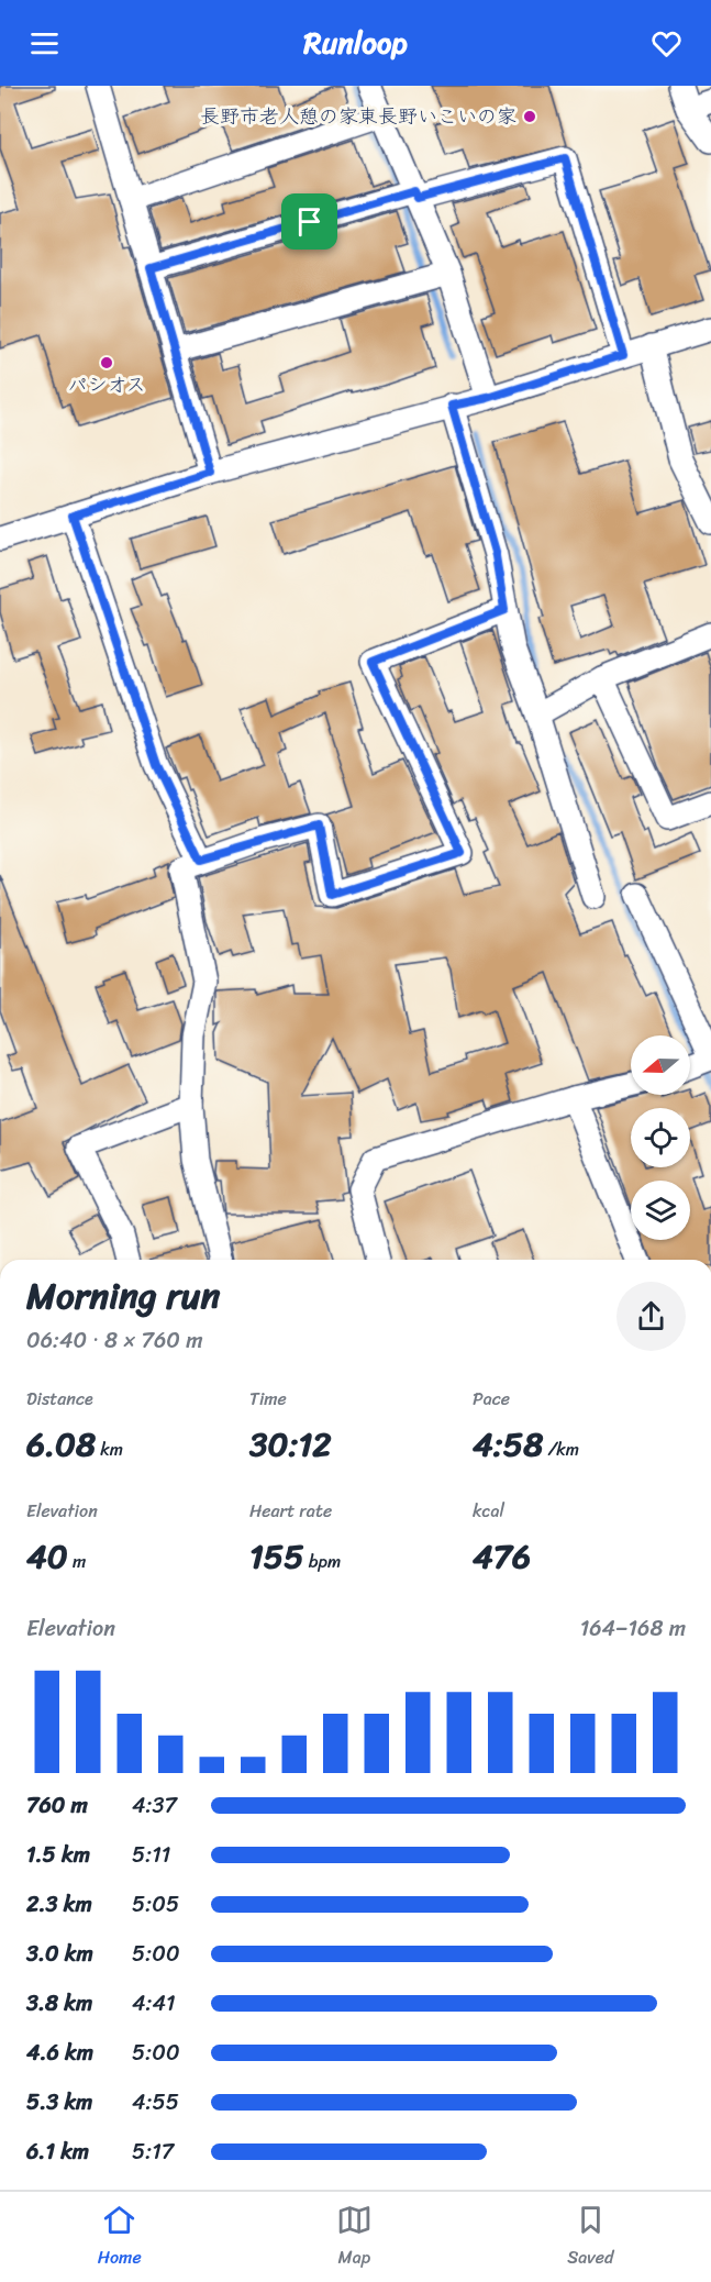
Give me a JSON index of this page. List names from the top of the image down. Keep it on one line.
{"places":["長野市老人憩の家東長野いこいの家","パシオス"],"north":"left","page":{"header":"Runloop","heading":["Morning run","06:40 · 8 × 760 m"],"stats":[["Distance","6.08 km"],["Time","30:12"],["Pace","4:58 /km"],["Elevation","40 m"],["Heart rate","155 bpm"],["kcal","476"]],"chart":["Elevation","164–168 m"],"list":[{"name":"760 m","note":"4:37"},{"name":"1.5 km","note":"5:11"},{"name":"2.3 km","note":"5:05"},{"name":"3.0 km","note":"5:00"},{"name":"3.8 km","note":"4:41"},{"name":"4.6 km","note":"5:00"},{"name":"5.3 km","note":"4:55"},{"name":"6.1 km","note":"5:17"}],"tabs":["Home","Map","Saved"]}}
